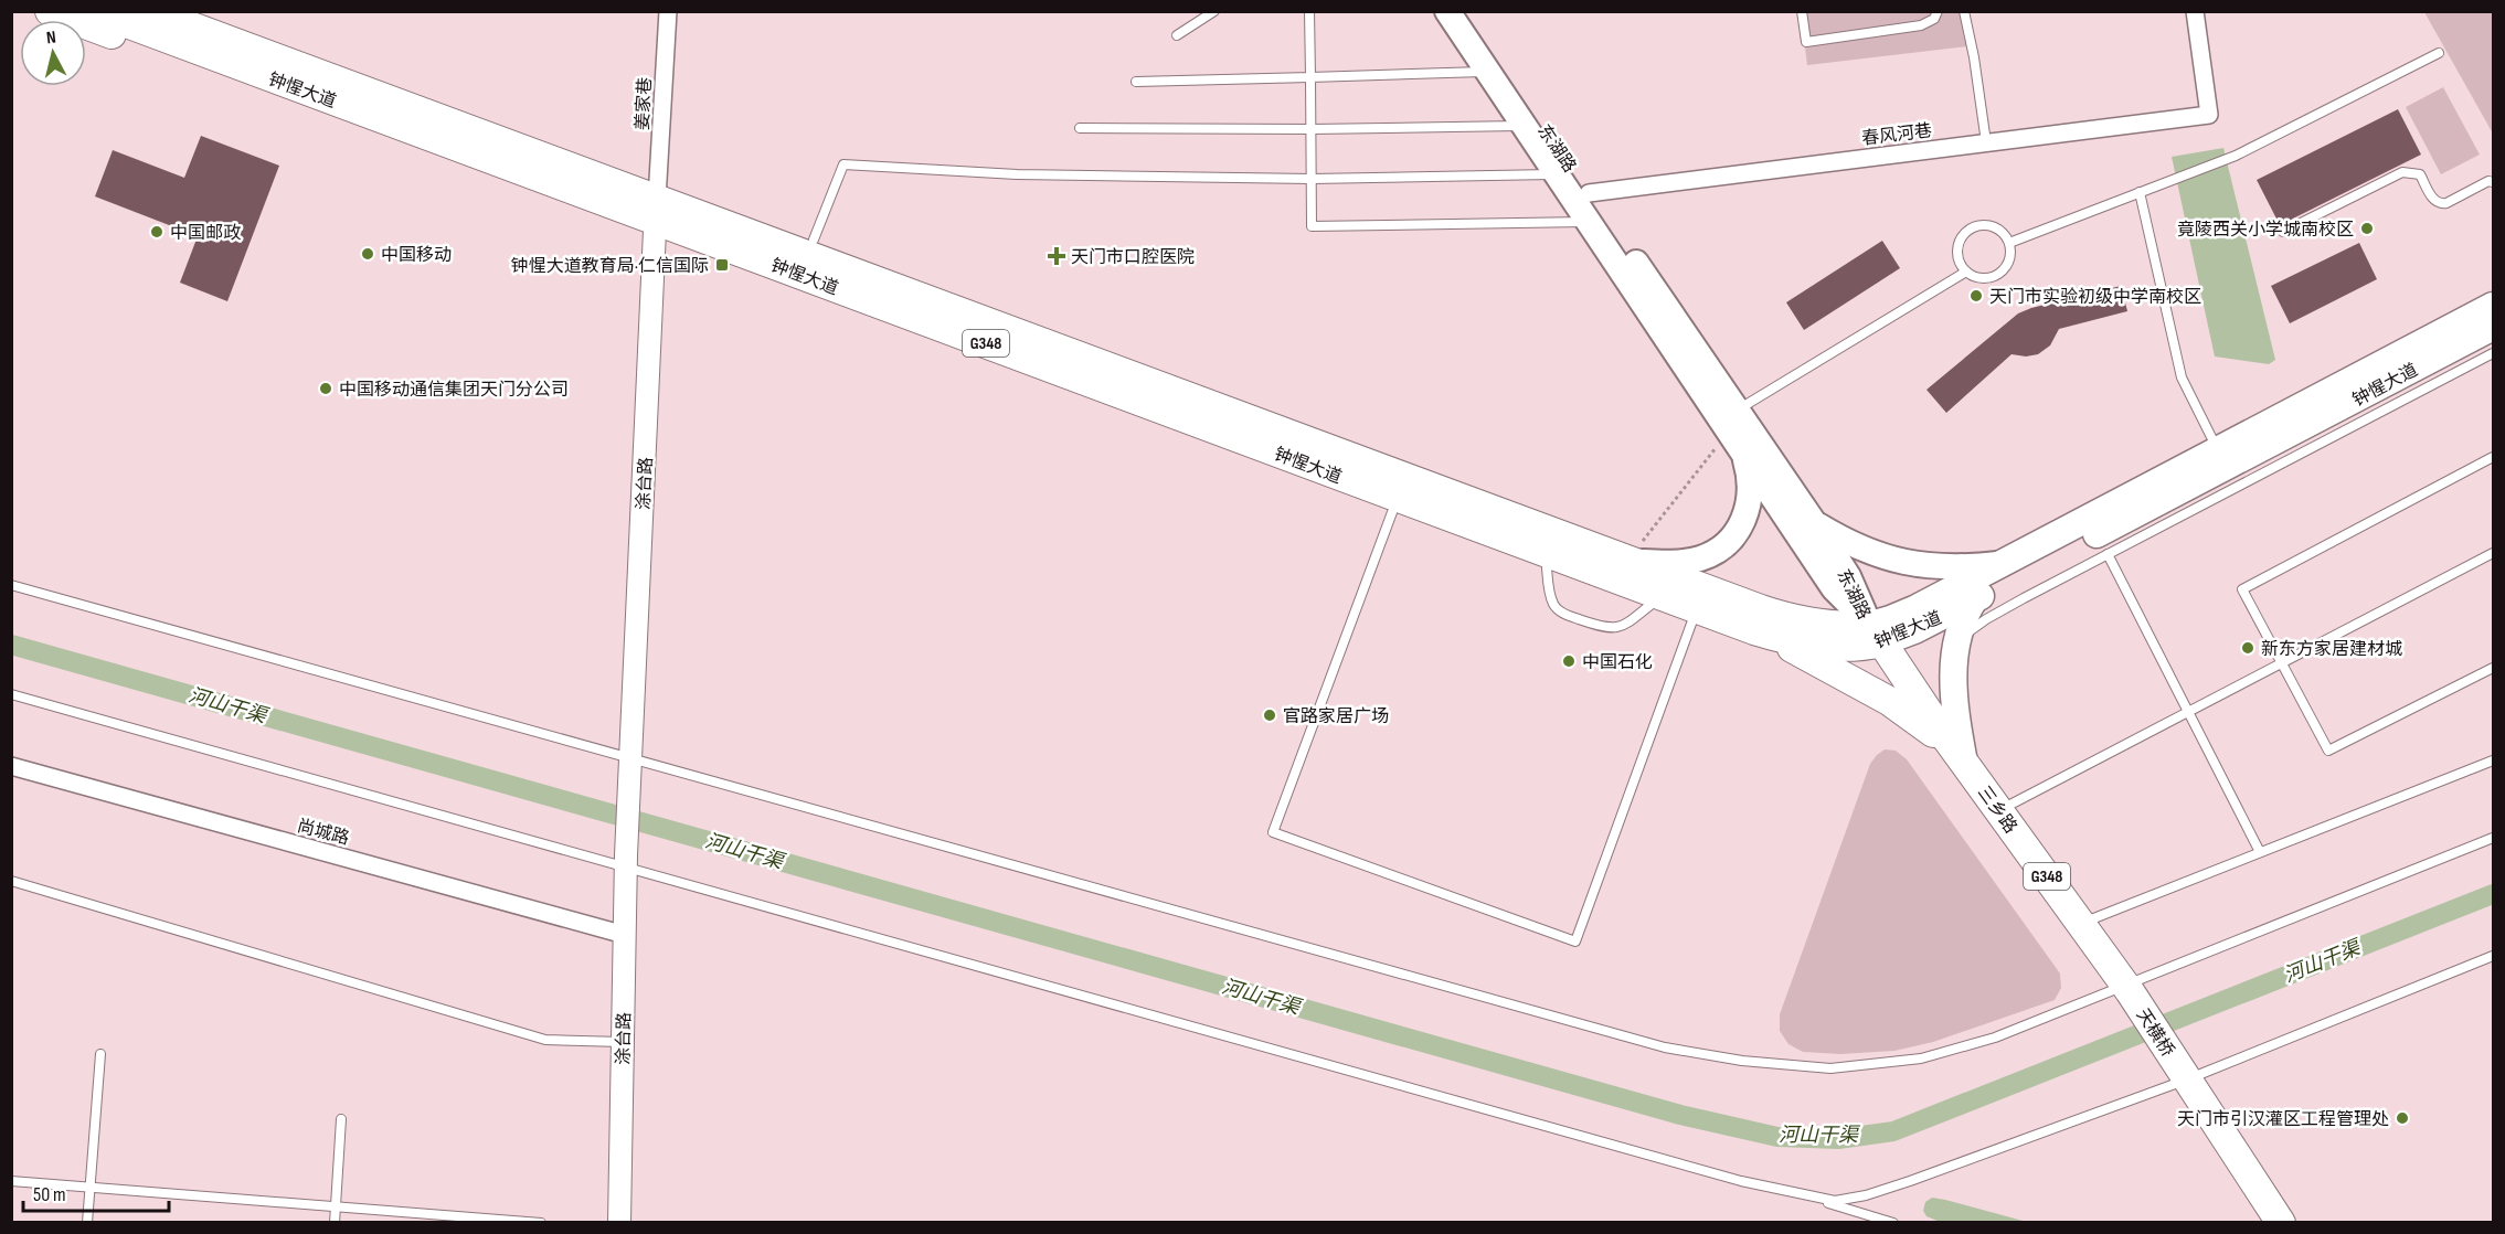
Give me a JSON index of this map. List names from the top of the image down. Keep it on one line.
{"streets":{"highway":["钟惺大道","G348","三乡路","天横桥"],"main road":["东湖路"],"street":["姜家巷","春风河巷","涂台路","尚城路"]},"crossings":[["钟惺大道","姜家巷"],["钟惺大道","东湖路"],["钟惺大道","涂台路"],["钟惺大道","三乡路"],["姜家巷","涂台路"],["春风河巷","东湖路"],["东湖路","三乡路"],["G348","天横桥"],["涂台路","尚城路"],["三乡路","天横桥"]],"water":["河山干渠"],"places":{"other":["竟陵西关小学城南校区","中国邮政","中国移动","天门市实验初级中学南校区","中国移动通信集团天门分公司","新东方家居建材城","中国石化","官路家居广场","天门市引汉灌区工程管理处"],"health":["天门市口腔医院"],"transit":["钟惺大道教育局·仁信国际"]},"scale_bar":"50 m","north":"top"}
